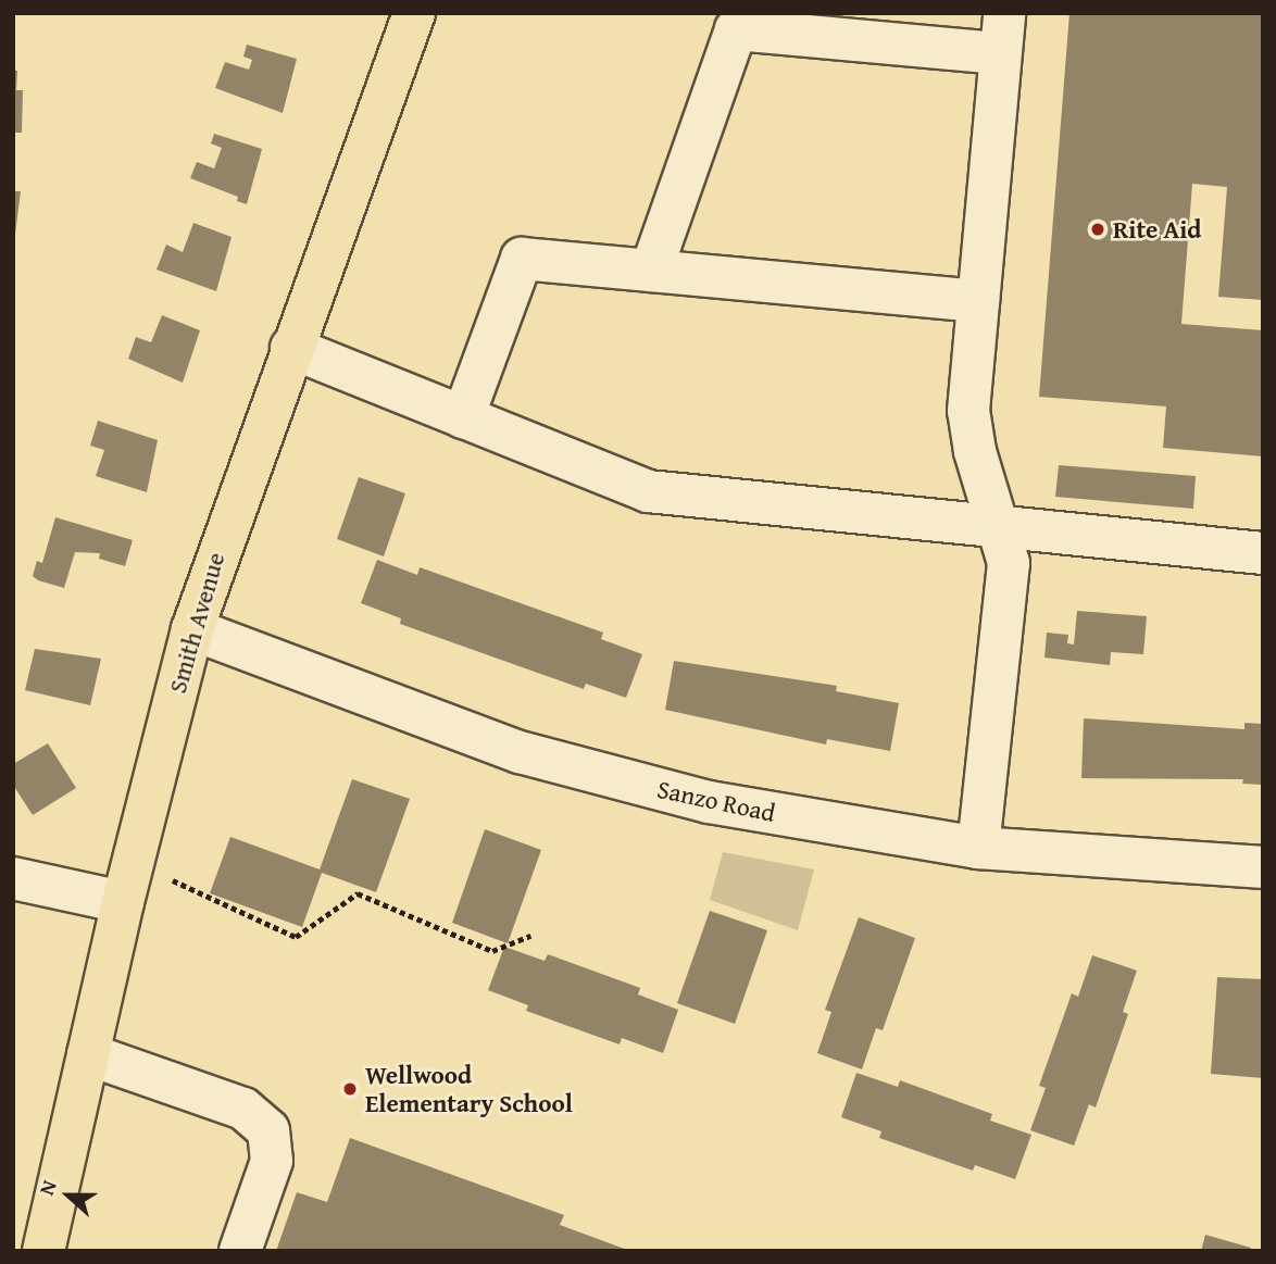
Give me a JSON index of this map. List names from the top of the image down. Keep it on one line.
{"streets":{"main road":["Smith Avenue"],"street":["Sanzo Road"]},"crossings":[["Smith Avenue","Sanzo Road"]],"places":["Rite Aid","Wellwood Elementary School"],"north":"left"}
